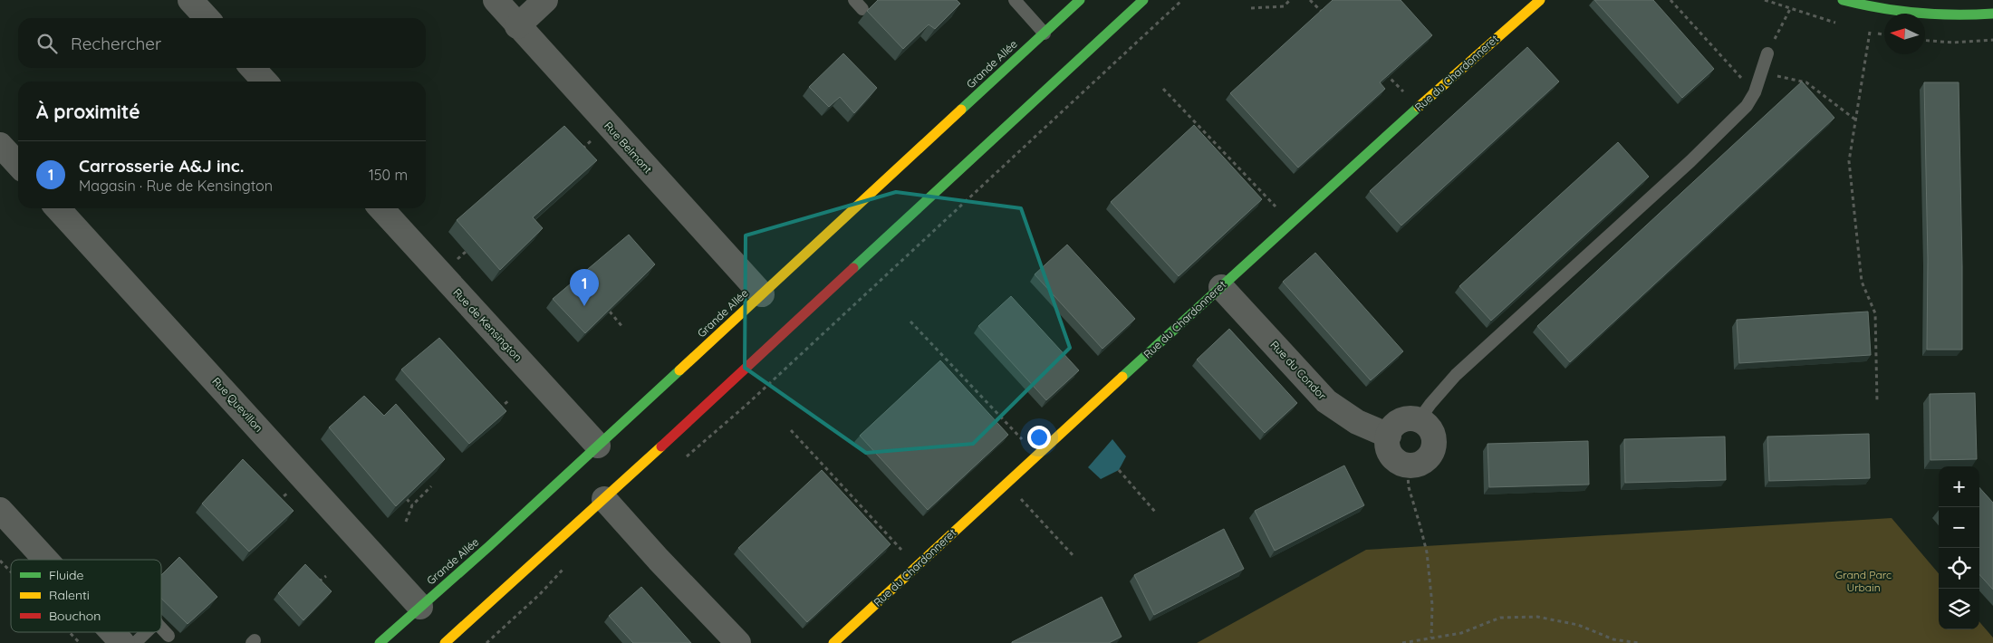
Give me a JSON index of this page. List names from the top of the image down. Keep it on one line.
{"streets":{"main road":["Grande Allée","Rue du Chardonneret"],"street":["Rue Belmont","Rue de Kensington","Rue du Condor","Rue Quevillon"]},"crossings":[["Grande Allée","Rue Belmont"],["Grande Allée","Rue de Kensington"],["Grande Allée","Rue Quevillon"],["Rue du Chardonneret","Rue du Condor"]],"parks":["Grand Parc Urbain"],"legend":["Fluide","Ralenti","Bouchon"],"north":"left","page":{"search":"Rechercher","heading":"À proximité","list":[{"mark":"1","name":"Carrosserie A&J inc.","note":"Magasin · Rue de Kensington","value":"150 m"}],"pins":"1","map_buttons":["+","−"]}}
